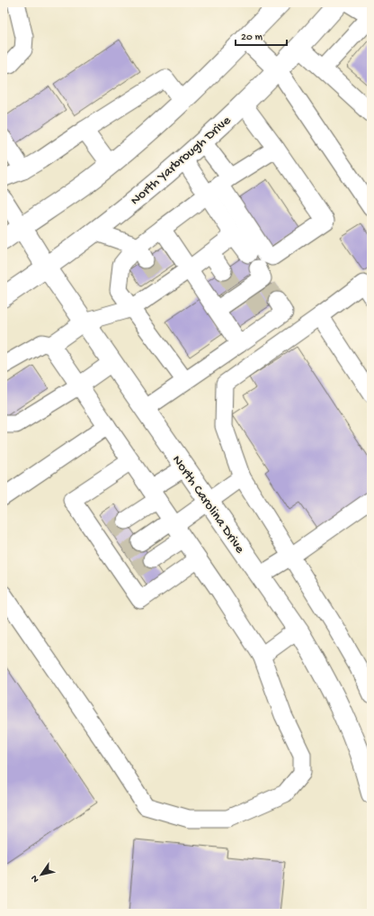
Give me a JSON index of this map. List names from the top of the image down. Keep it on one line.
{"streets":{"main road":["North Yarbrough Drive","North Carolina Drive"]},"crossings":[["North Yarbrough Drive","North Carolina Drive"]],"scale_bar":"20 m","north":"bottom left"}
